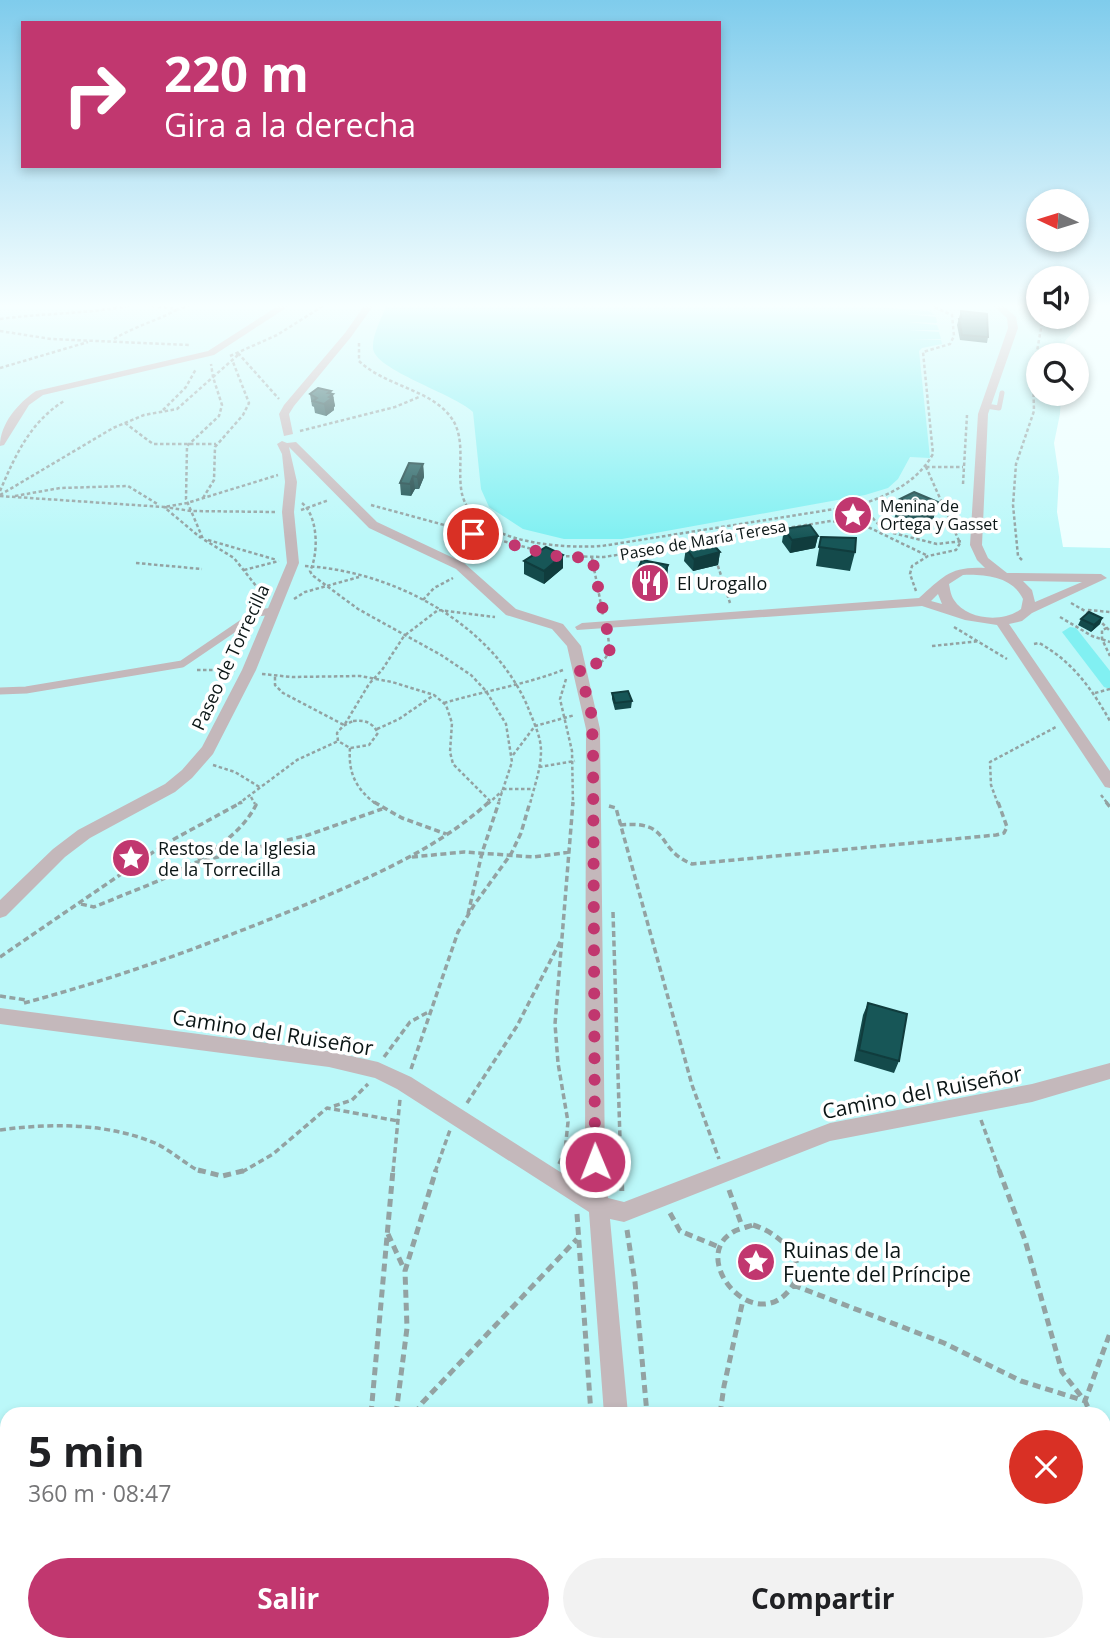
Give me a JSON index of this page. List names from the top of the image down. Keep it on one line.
{"streets":{"street":["Paseo de Torrecilla","Camino del Ruiseñor"],"path":["Paseo de María Teresa"]},"places":{"place":["Menina de Ortega y Gasset","Restos de la Iglesia de la Torrecilla","Ruinas de la Fuente del Príncipe"],"restaurant":["El Urogallo"]},"north":"left","page":{"turn":["220 m","Gira a la derecha"],"heading":["5 min","360 m · 08:47"],"buttons":["Salir","Compartir"]}}
